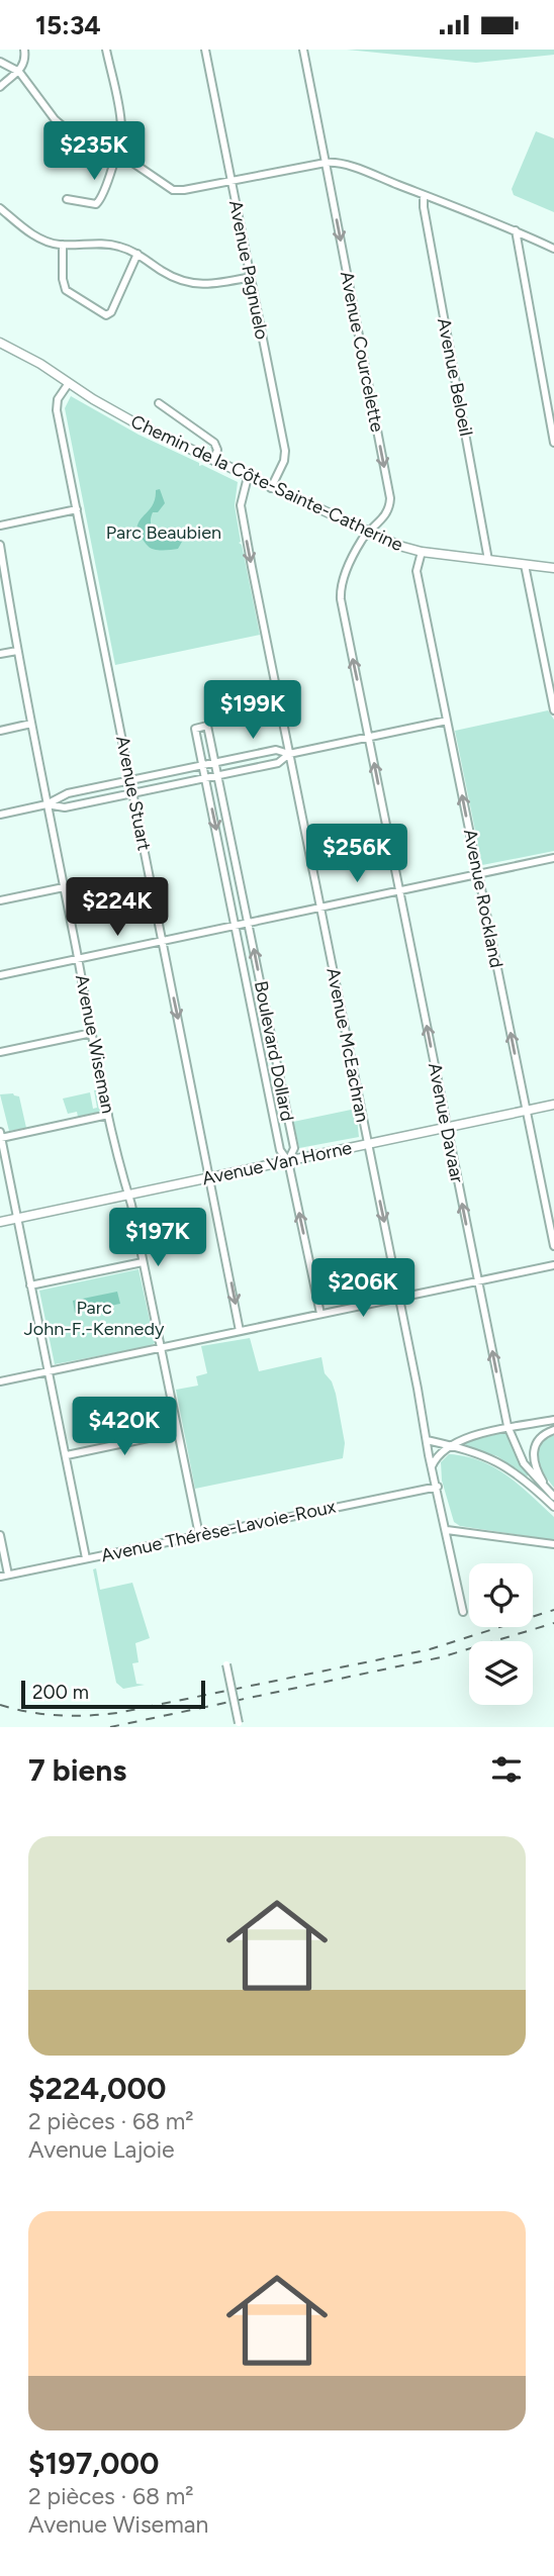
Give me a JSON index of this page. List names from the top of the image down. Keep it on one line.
{"streets":{"main road":["Chemin de la Côte-Sainte-Catherine","Avenue Van Horne"],"street":["Avenue Pagnuelo","Avenue Courcelette","Avenue Beloeil","Avenue Stuart","Avenue Rockland","Avenue Wiseman","Avenue McEachran","Boulevard Dollard","Avenue Davaar","Avenue Thérèse-Lavoie-Roux"]},"crossings":[["Avenue Pagnuelo","Chemin de la Côte-Sainte-Catherine"],["Avenue Courcelette","Chemin de la Côte-Sainte-Catherine"],["Avenue Courcelette","Avenue Davaar"],["Avenue Beloeil","Chemin de la Côte-Sainte-Catherine"],["Chemin de la Côte-Sainte-Catherine","Avenue Stuart"],["Chemin de la Côte-Sainte-Catherine","Avenue Rockland"],["Chemin de la Côte-Sainte-Catherine","Avenue McEachran"],["Chemin de la Côte-Sainte-Catherine","Avenue Davaar"],["Avenue Stuart","Avenue Van Horne"],["Avenue Rockland","Avenue Van Horne"],["Avenue Wiseman","Avenue Van Horne"],["Avenue McEachran","Avenue Van Horne"],["Avenue McEachran","Avenue Thérèse-Lavoie-Roux"],["Boulevard Dollard","Avenue Van Horne"],["Avenue Davaar","Avenue Van Horne"]],"one_way":["Avenue Courcelette","Avenue Stuart","Avenue Rockland","Avenue McEachran","Avenue Davaar"],"parks":["Parc Beaubien","Parc John-F.-Kennedy"],"scale_bar":"200 m","page":{"status":"15:34","price":["$235K","$199K","$256K","$224K","$197K","$206K","$420K"],"scale":"200 m","heading":"7 biens","list":[{"name":"$224,000","note":"2 pièces · 68 m² · Avenue Lajoie"},{"name":"$197,000","note":"2 pièces · 68 m² · Avenue Wiseman"}]}}
